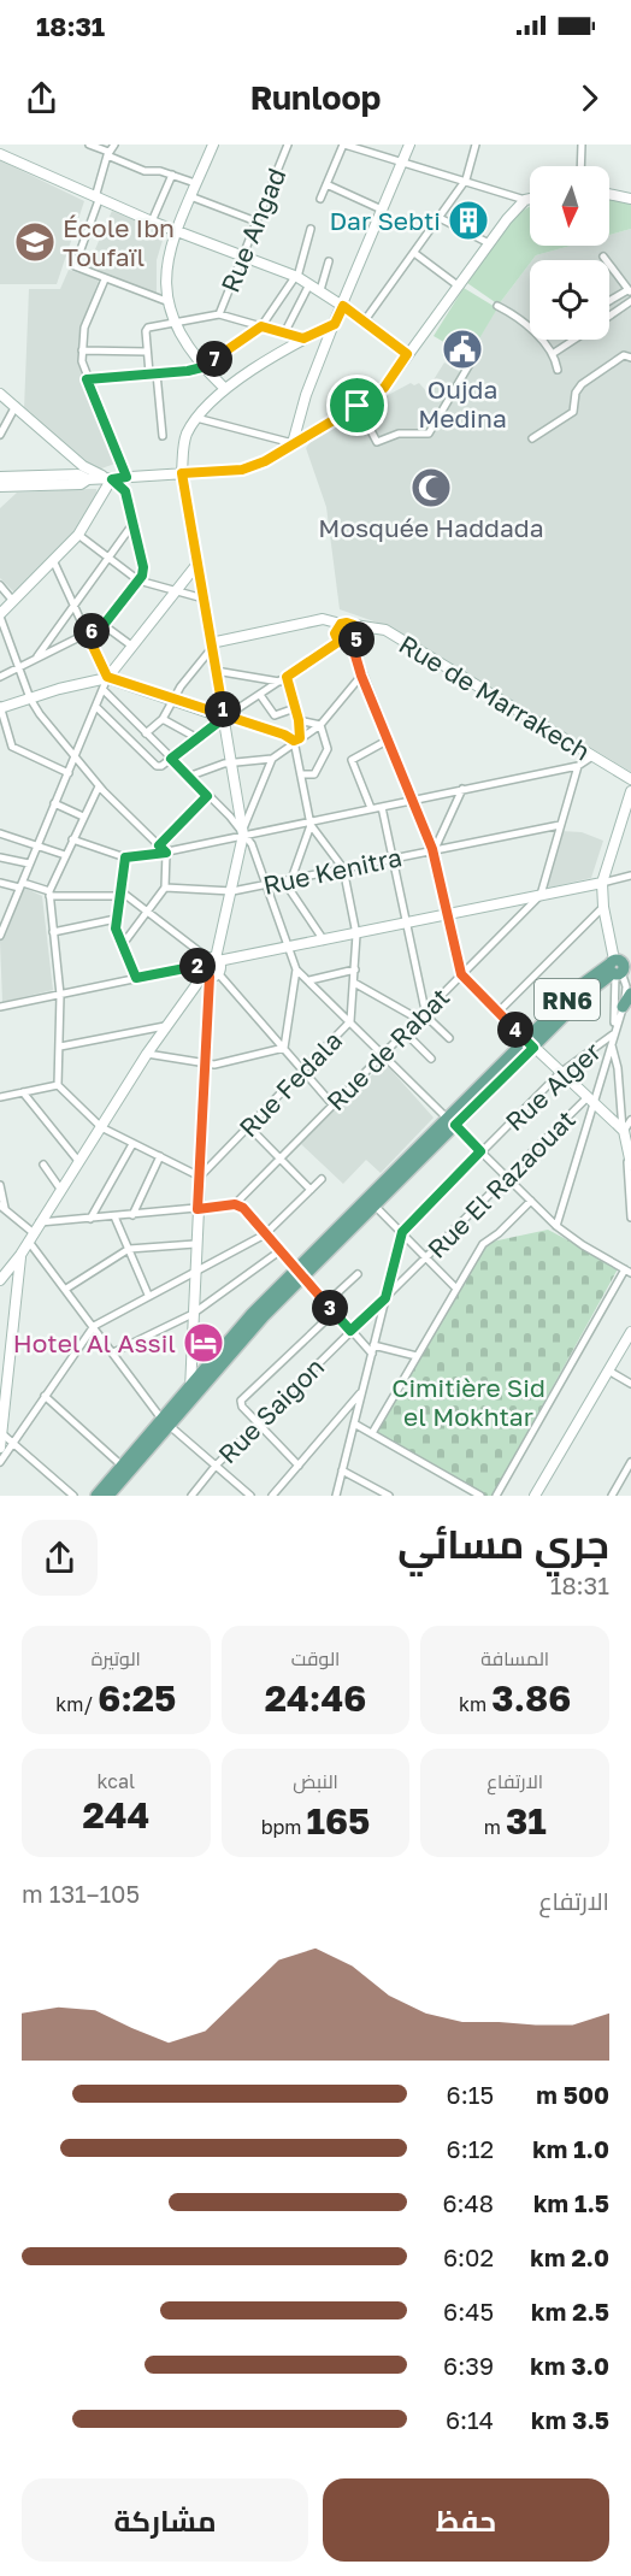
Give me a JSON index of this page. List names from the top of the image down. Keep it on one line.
{"streets":{"main road":["RN6"],"street":["Rue Angad","Rue de Marrakech","Rue Kenitra","Rue de Rabat","Rue Fedala","Rue Alger","Rue El Razaouat","Rue Saigon"]},"crossings":[["Rue El Razaouat","Rue Saigon"]],"parks":["Cimitière Sid el Mokhtar"],"places":{"building":["Dar Sebti"],"school or university":["École Ibn Toufaïl"],"public building":["Oujda Medina"],"mosque":["Mosquée Haddada"],"hotel":["Hotel Al Assil"]},"north":"bottom","page":{"status":"18:31","header":"Runloop","pins":["7","6","5","1","2","4","3"],"heading":["جري مسائي","18:31"],"stats":[["المسافة","3.86 km"],["الوقت","24:46"],["الوتيرة","6:25 /km"],["الارتفاع","31 m"],["النبض","165 bpm"],["kcal","244"]],"chart":["الارتفاع","105–131 m"],"list":[{"name":"500 m","note":"6:15"},{"name":"1.0 km","note":"6:12"},{"name":"1.5 km","note":"6:48"},{"name":"2.0 km","note":"6:02"},{"name":"2.5 km","note":"6:45"},{"name":"3.0 km","note":"6:39"},{"name":"3.5 km","note":"6:14"}],"buttons":["حفظ","مشاركة"]}}
